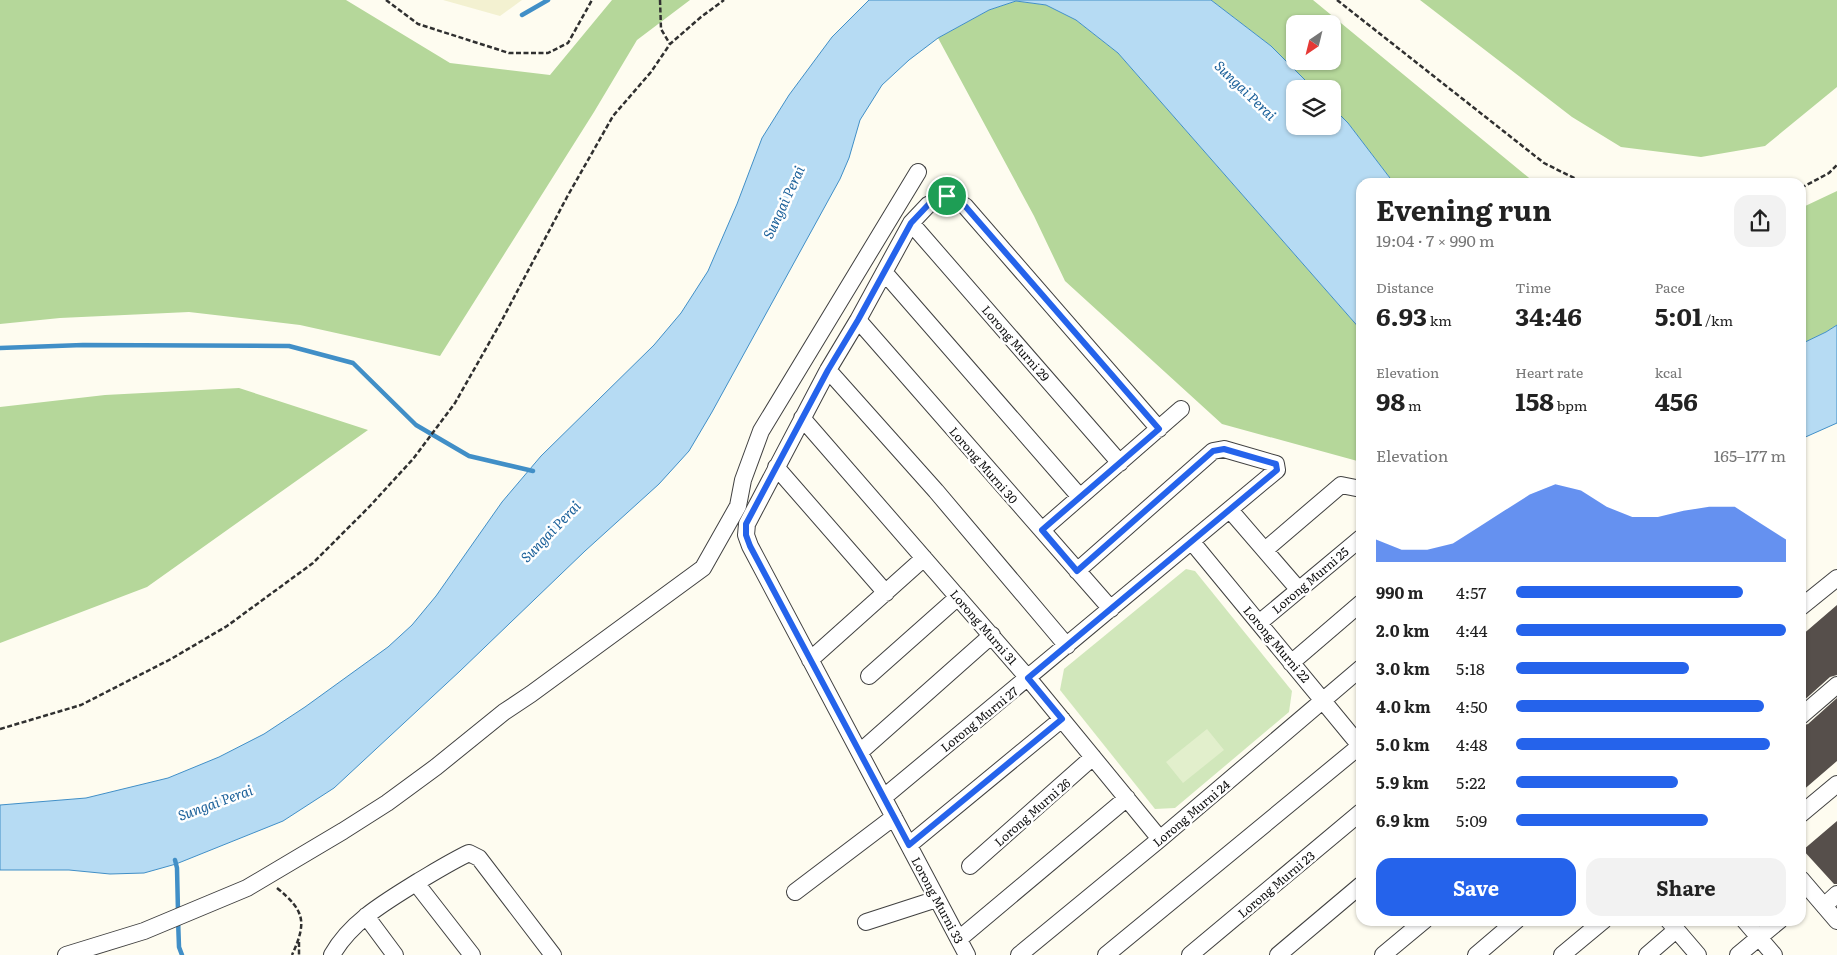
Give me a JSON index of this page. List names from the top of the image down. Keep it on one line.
{"streets":{"street":["Lorong Murni 29","Lorong Murni 30","Lorong Murni 25","Lorong Murni 31","Lorong Murni 22","Lorong Murni 27","Lorong Murni 26","Lorong Murni 24","Lorong Murni 23","Lorong Murni 33"]},"crossings":[["Lorong Murni 29","Lorong Murni 33"],["Lorong Murni 30","Lorong Murni 27"],["Lorong Murni 30","Lorong Murni 33"],["Lorong Murni 25","Lorong Murni 22"],["Lorong Murni 31","Lorong Murni 27"],["Lorong Murni 31","Lorong Murni 26"],["Lorong Murni 31","Lorong Murni 24"],["Lorong Murni 31","Lorong Murni 33"],["Lorong Murni 22","Lorong Murni 27"],["Lorong Murni 22","Lorong Murni 24"],["Lorong Murni 27","Lorong Murni 33"]],"water":["Sungai Perai"],"north":"bottom left","page":{"heading":["Evening run","19:04 · 7 × 990 m"],"stats":[["Distance","6.93 km"],["Time","34:46"],["Pace","5:01 /km"],["Elevation","98 m"],["Heart rate","158 bpm"],["kcal","456"]],"chart":["Elevation","165–177 m"],"list":[{"name":"990 m","note":"4:57"},{"name":"2.0 km","note":"4:44"},{"name":"3.0 km","note":"5:18"},{"name":"4.0 km","note":"4:50"},{"name":"5.0 km","note":"4:48"},{"name":"5.9 km","note":"5:22"},{"name":"6.9 km","note":"5:09"}],"buttons":["Save","Share"]}}
